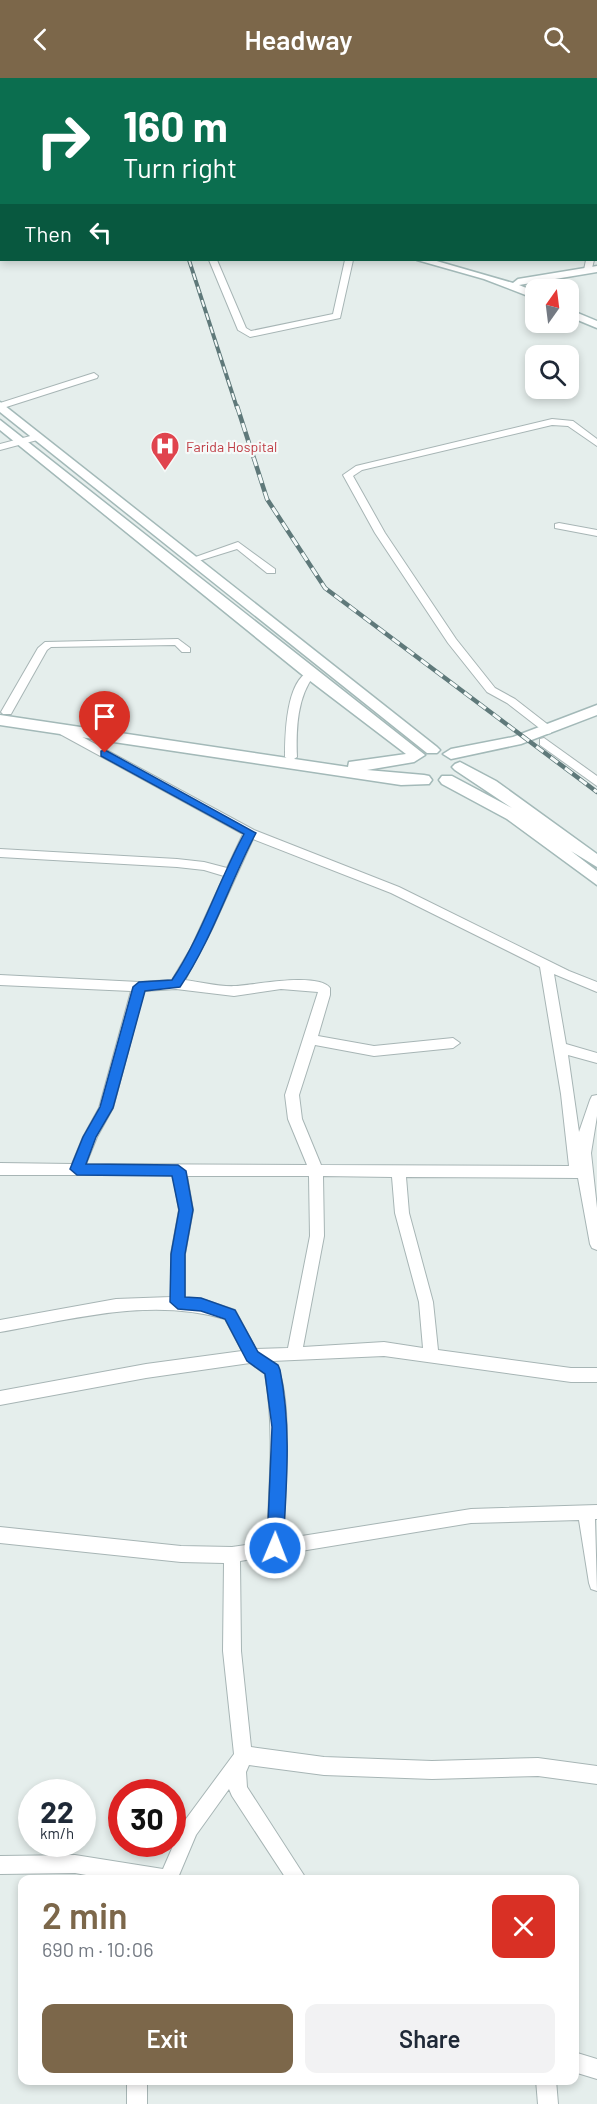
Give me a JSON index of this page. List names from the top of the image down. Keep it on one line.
{"places":{"hospital":["Farida Hospital"]},"north":"top","page":{"header":"Headway","turn":["160 m","Turn right"],"then":"Then","speed":"22 km/h","limit":"30","heading":["2 min","690 m · 10:06"],"buttons":["Exit","Share"]}}
